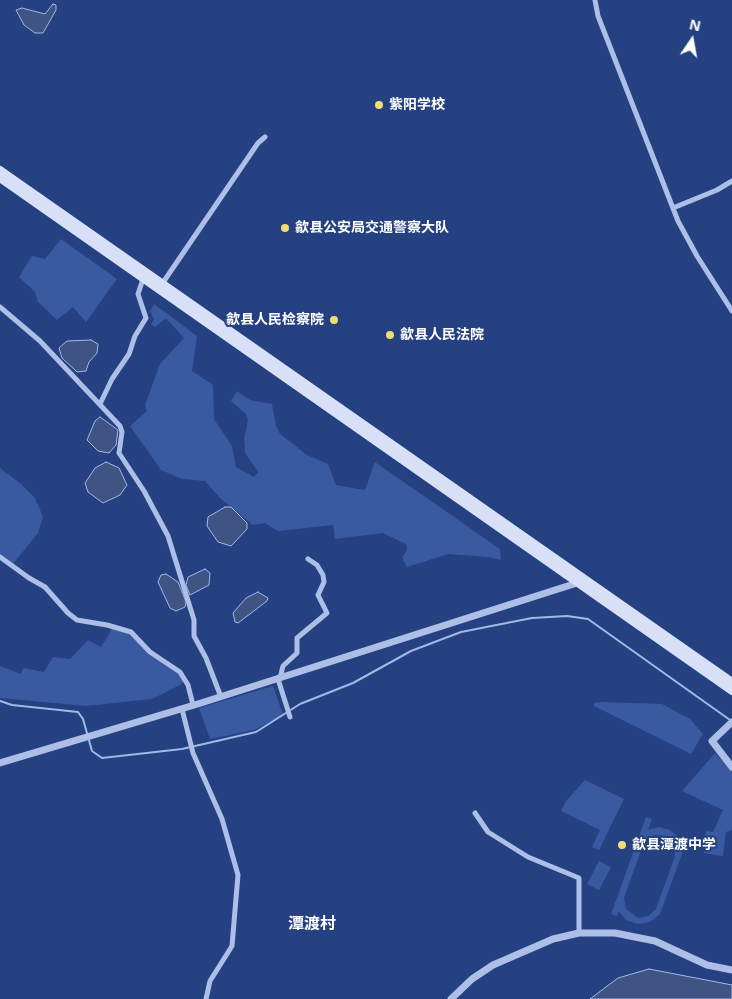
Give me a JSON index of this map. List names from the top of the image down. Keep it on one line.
{"districts":["潭渡村"],"places":["紫阳学校","歙县公安局交通警察大队","歙县人民检察院","歙县人民法院","歙县潭渡中学"],"north":"top"}
